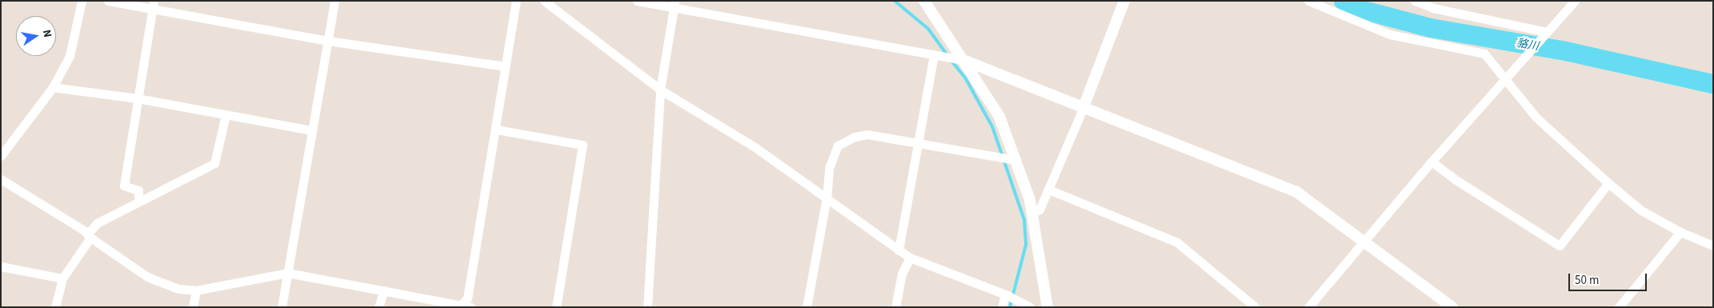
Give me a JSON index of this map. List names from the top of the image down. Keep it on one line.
{"water":["貉川"],"scale_bar":"50 m","north":"right"}
